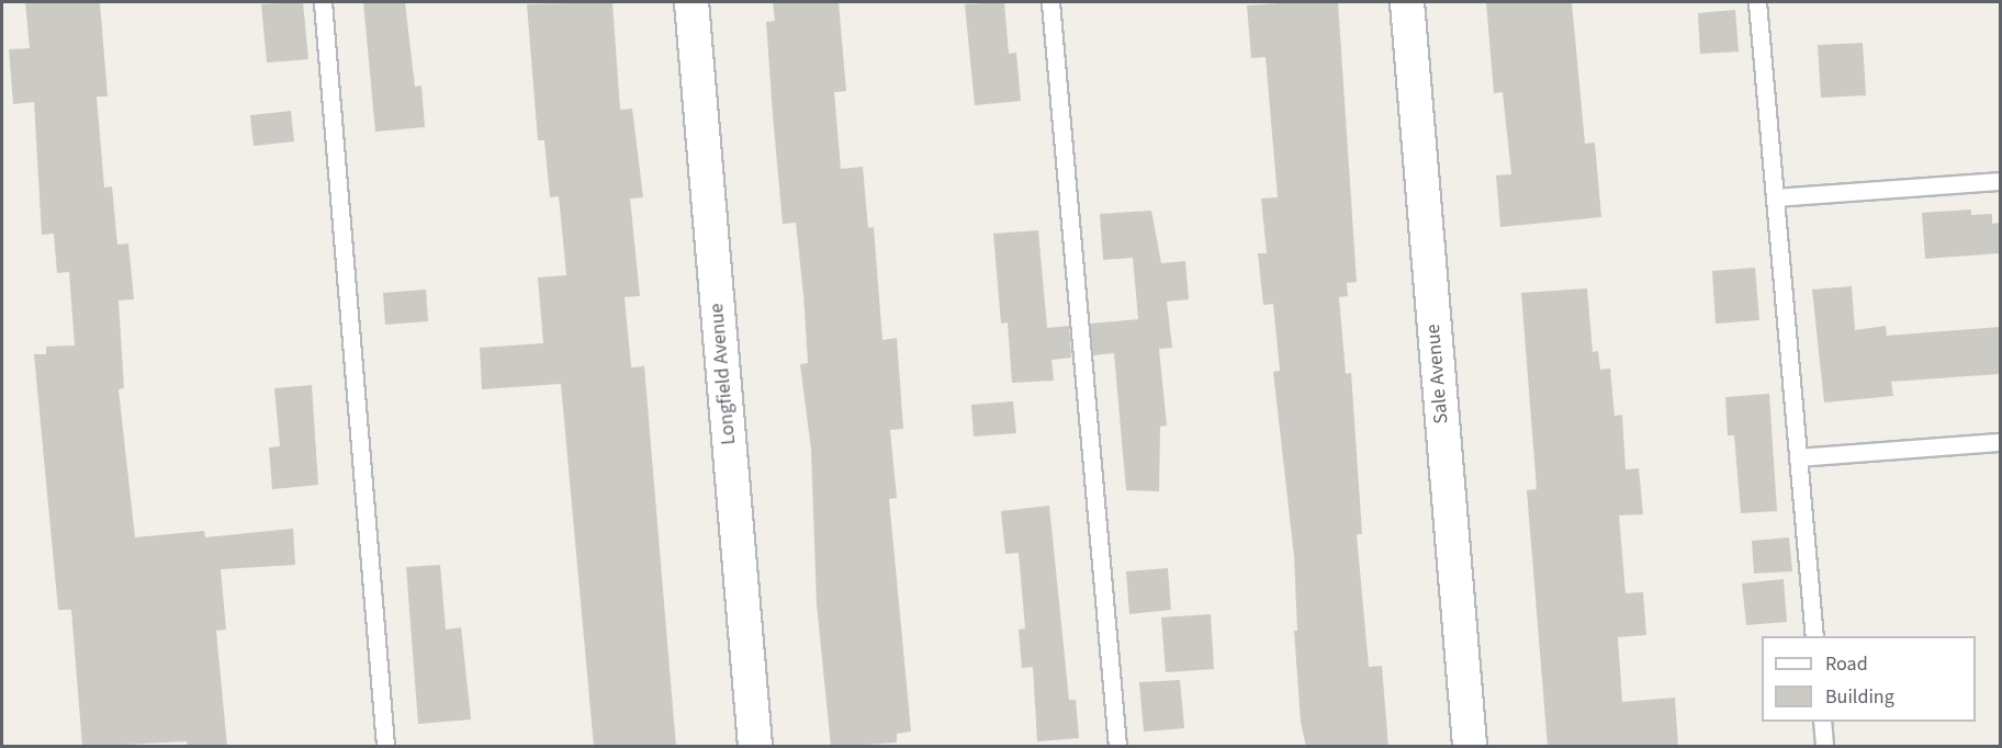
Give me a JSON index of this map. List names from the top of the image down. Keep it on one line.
{"streets":{"street":["Longfield Avenue","Sale Avenue"]},"legend":["Road","Building"]}
